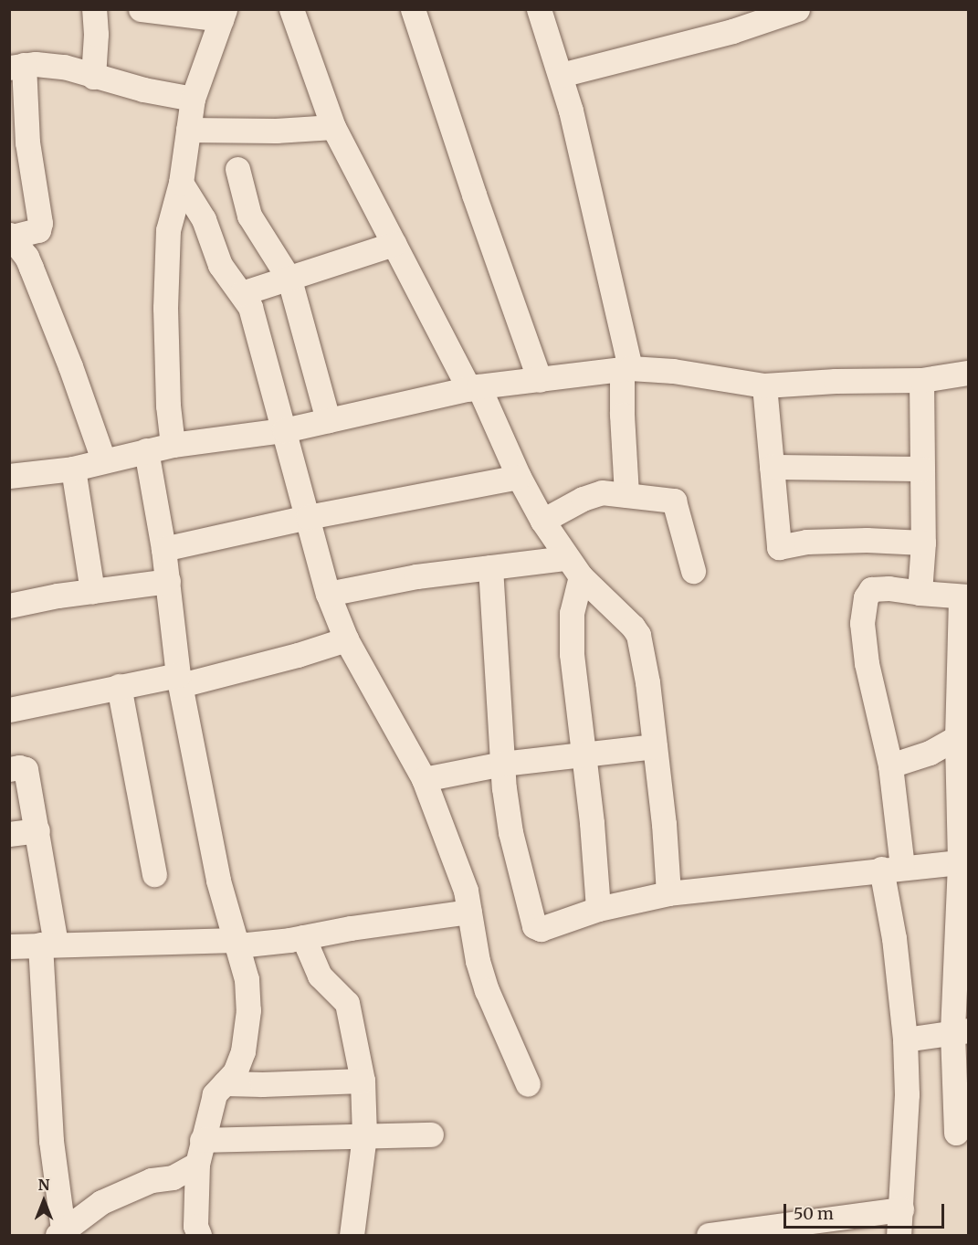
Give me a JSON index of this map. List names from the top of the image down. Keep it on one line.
{"scale_bar":"50 m","north":"top"}
